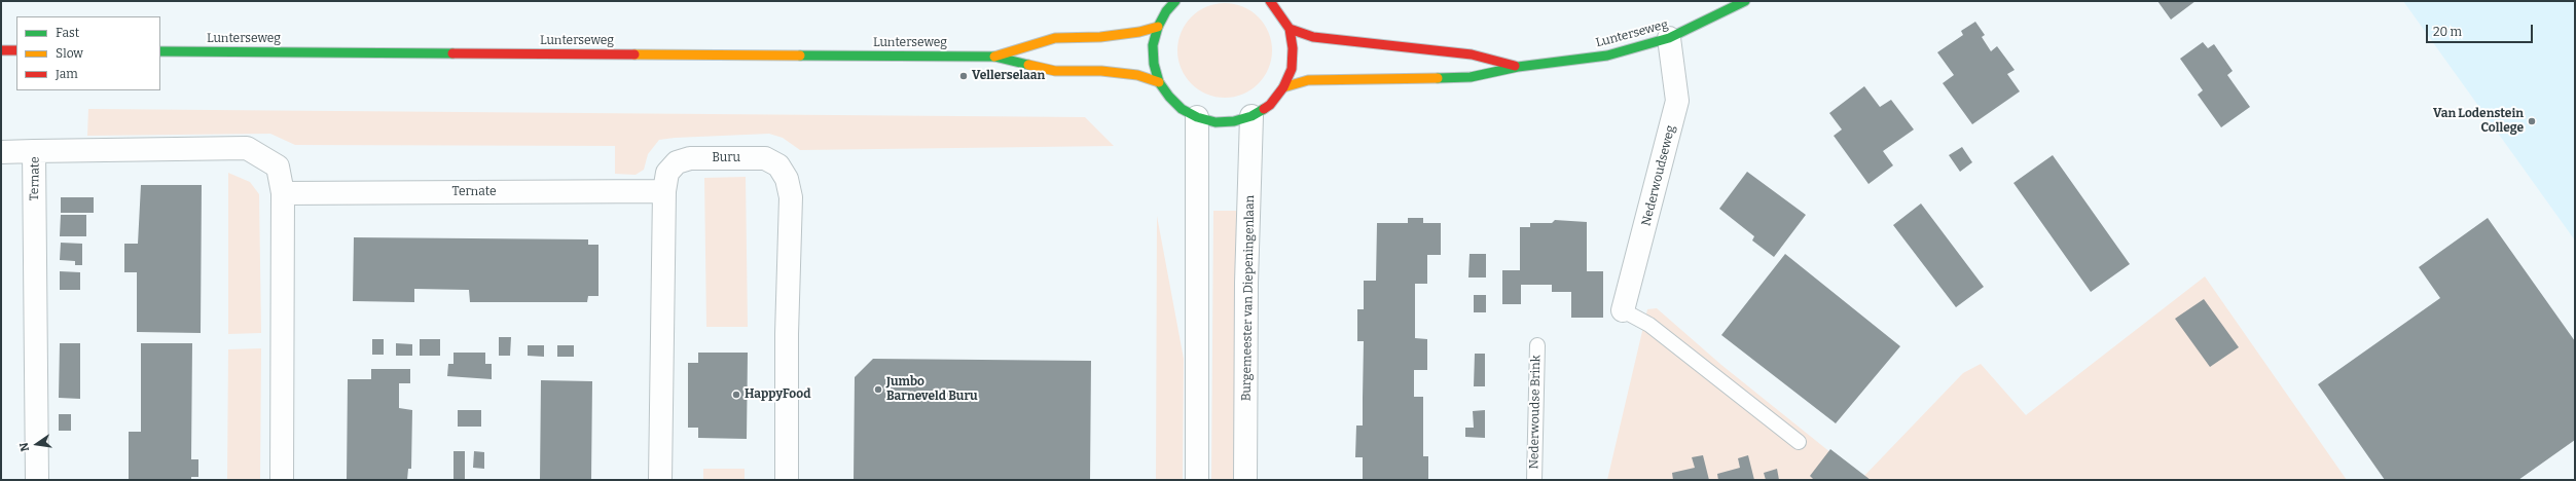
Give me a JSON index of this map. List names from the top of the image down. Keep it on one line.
{"streets":{"main road":["Lunterseweg"],"street":["Buru","Nederwoudseweg","Ternate","Burgemeester van Diepeningenlaan"],"lane":["Nederwoudse Brink"]},"crossings":[["Lunterseweg","Nederwoudseweg"],["Buru","Ternate"]],"places":["Vellerselaan","Van Lodenstein College","Jumbo Barneveld Buru","HappyFood"],"legend":["Fast","Slow","Jam"],"scale_bar":"20 m","north":"left"}
